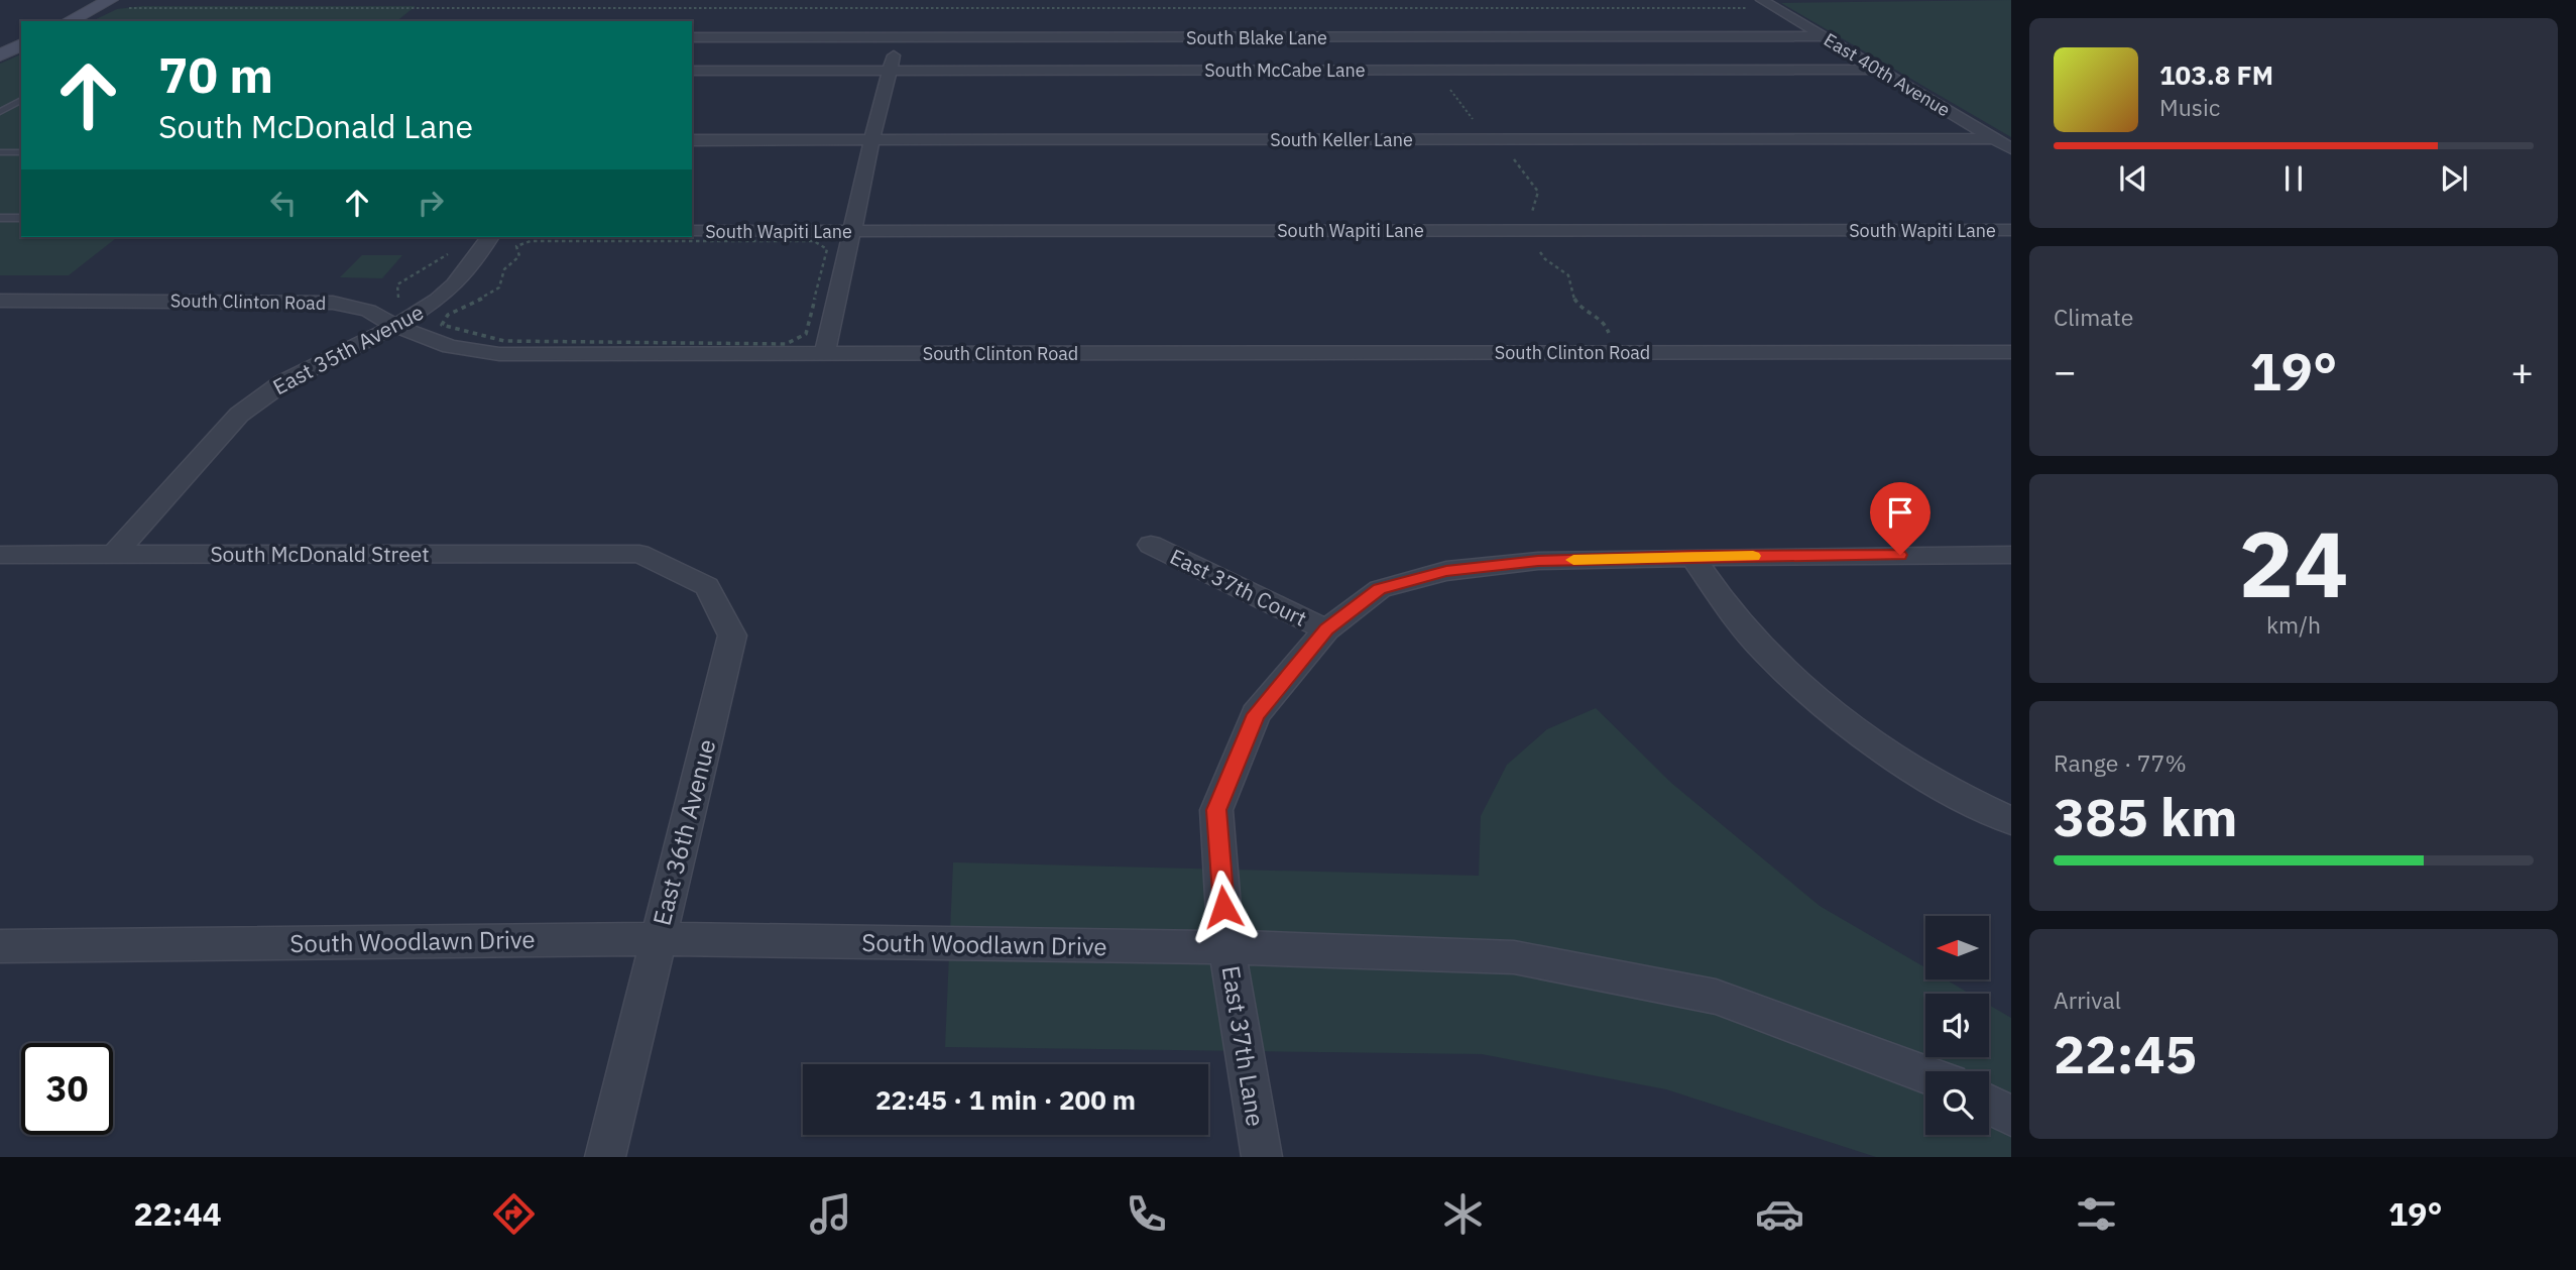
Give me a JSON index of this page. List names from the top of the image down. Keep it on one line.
{"streets":{"street":["South Blake Lane","South McCabe Lane","East 40th Avenue","South Keller Lane","South Wapiti Lane","South Clinton Road","East 35th Avenue","South McDonald Street","East 37th Court","East 36th Avenue","South Woodlawn Drive","East 37th Lane"]},"crossings":[["South Blake Lane","South McCabe Lane"],["South Blake Lane","East 40th Avenue"],["South McCabe Lane","East 40th Avenue"],["East 40th Avenue","South Keller Lane"],["South Clinton Road","East 35th Avenue"],["East 35th Avenue","South McDonald Street"],["South McDonald Street","East 36th Avenue"],["East 37th Court","East 37th Lane"],["East 36th Avenue","South Woodlawn Drive"],["South Woodlawn Drive","East 37th Lane"]],"north":"left","page":{"turn":["70 m","South McDonald Lane"],"song":["103.8 FM","Music"],"tile":["Climate",["24","km/h"],["Range · 77%","385 km"],["Arrival","22:45"]],"heat":["−","19°","+"],"limit":"30","trip":"22:45 · 1 min · 200 m","tabs":["22:44","19°"]}}
